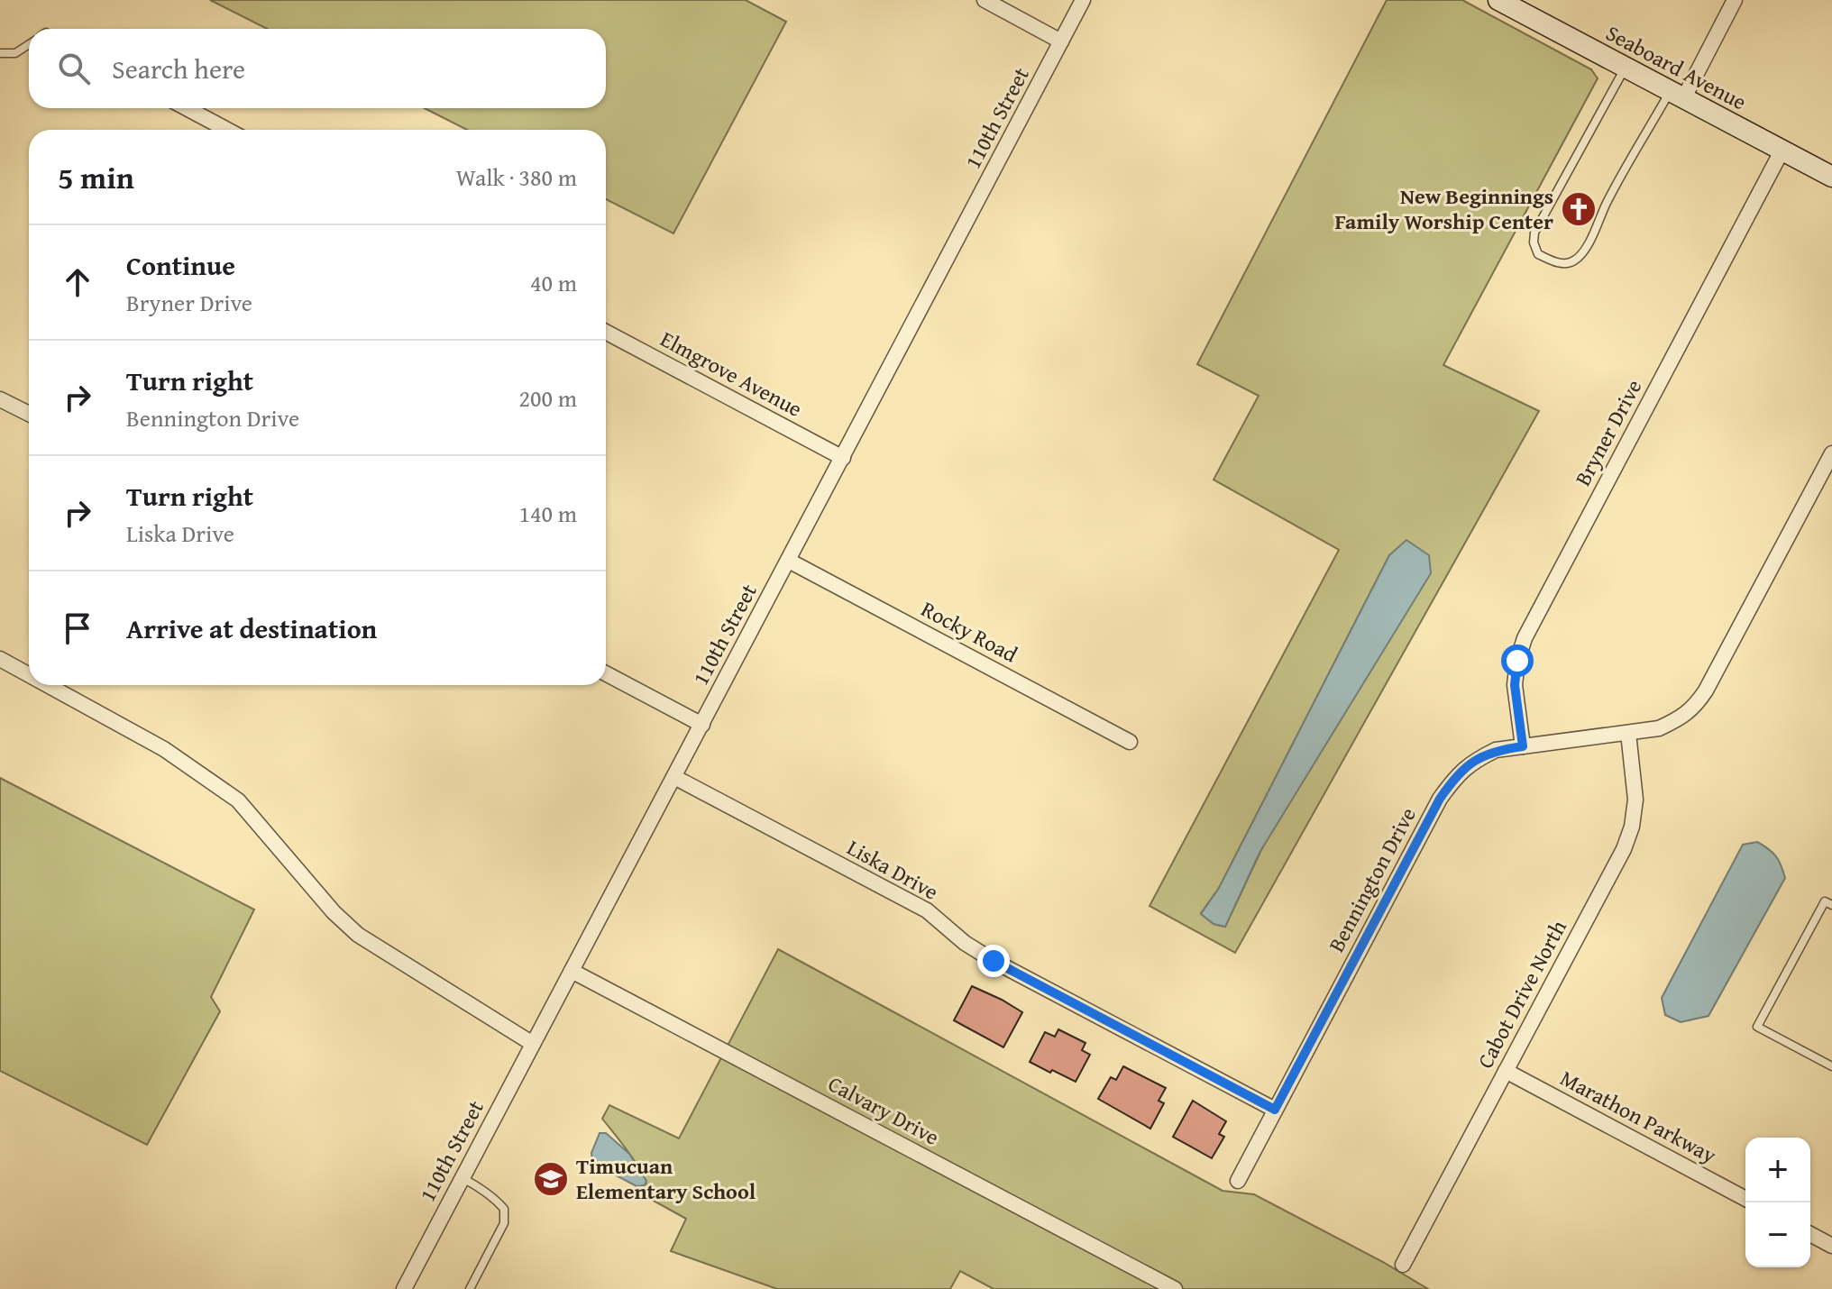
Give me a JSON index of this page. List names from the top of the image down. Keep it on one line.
{"streets":{"street":["Seaboard Avenue","110th Street","Elmgrove Avenue","Bryner Drive","Rocky Road","Liska Drive","Bennington Drive","Cabot Drive North","Calvary Drive","Marathon Parkway"]},"crossings":[["Seaboard Avenue","Bryner Drive"],["110th Street","Elmgrove Avenue"],["110th Street","Rocky Road"],["110th Street","Liska Drive"],["110th Street","Calvary Drive"],["Bryner Drive","Bennington Drive"],["Liska Drive","Bennington Drive"],["Bennington Drive","Cabot Drive North"],["Cabot Drive North","Marathon Parkway"]],"places":{"church":["New Beginnings Family Worship Center"],"school or university":["Timucuan Elementary School"]},"page":{"search":"Search here","heading":["5 min","Walk · 380 m"],"list":[["Continue","Bryner Drive","40 m"],["Turn right","Bennington Drive","200 m"],["Turn right","Liska Drive","140 m"],"Arrive at destination"],"map_buttons":["+","−"]}}
